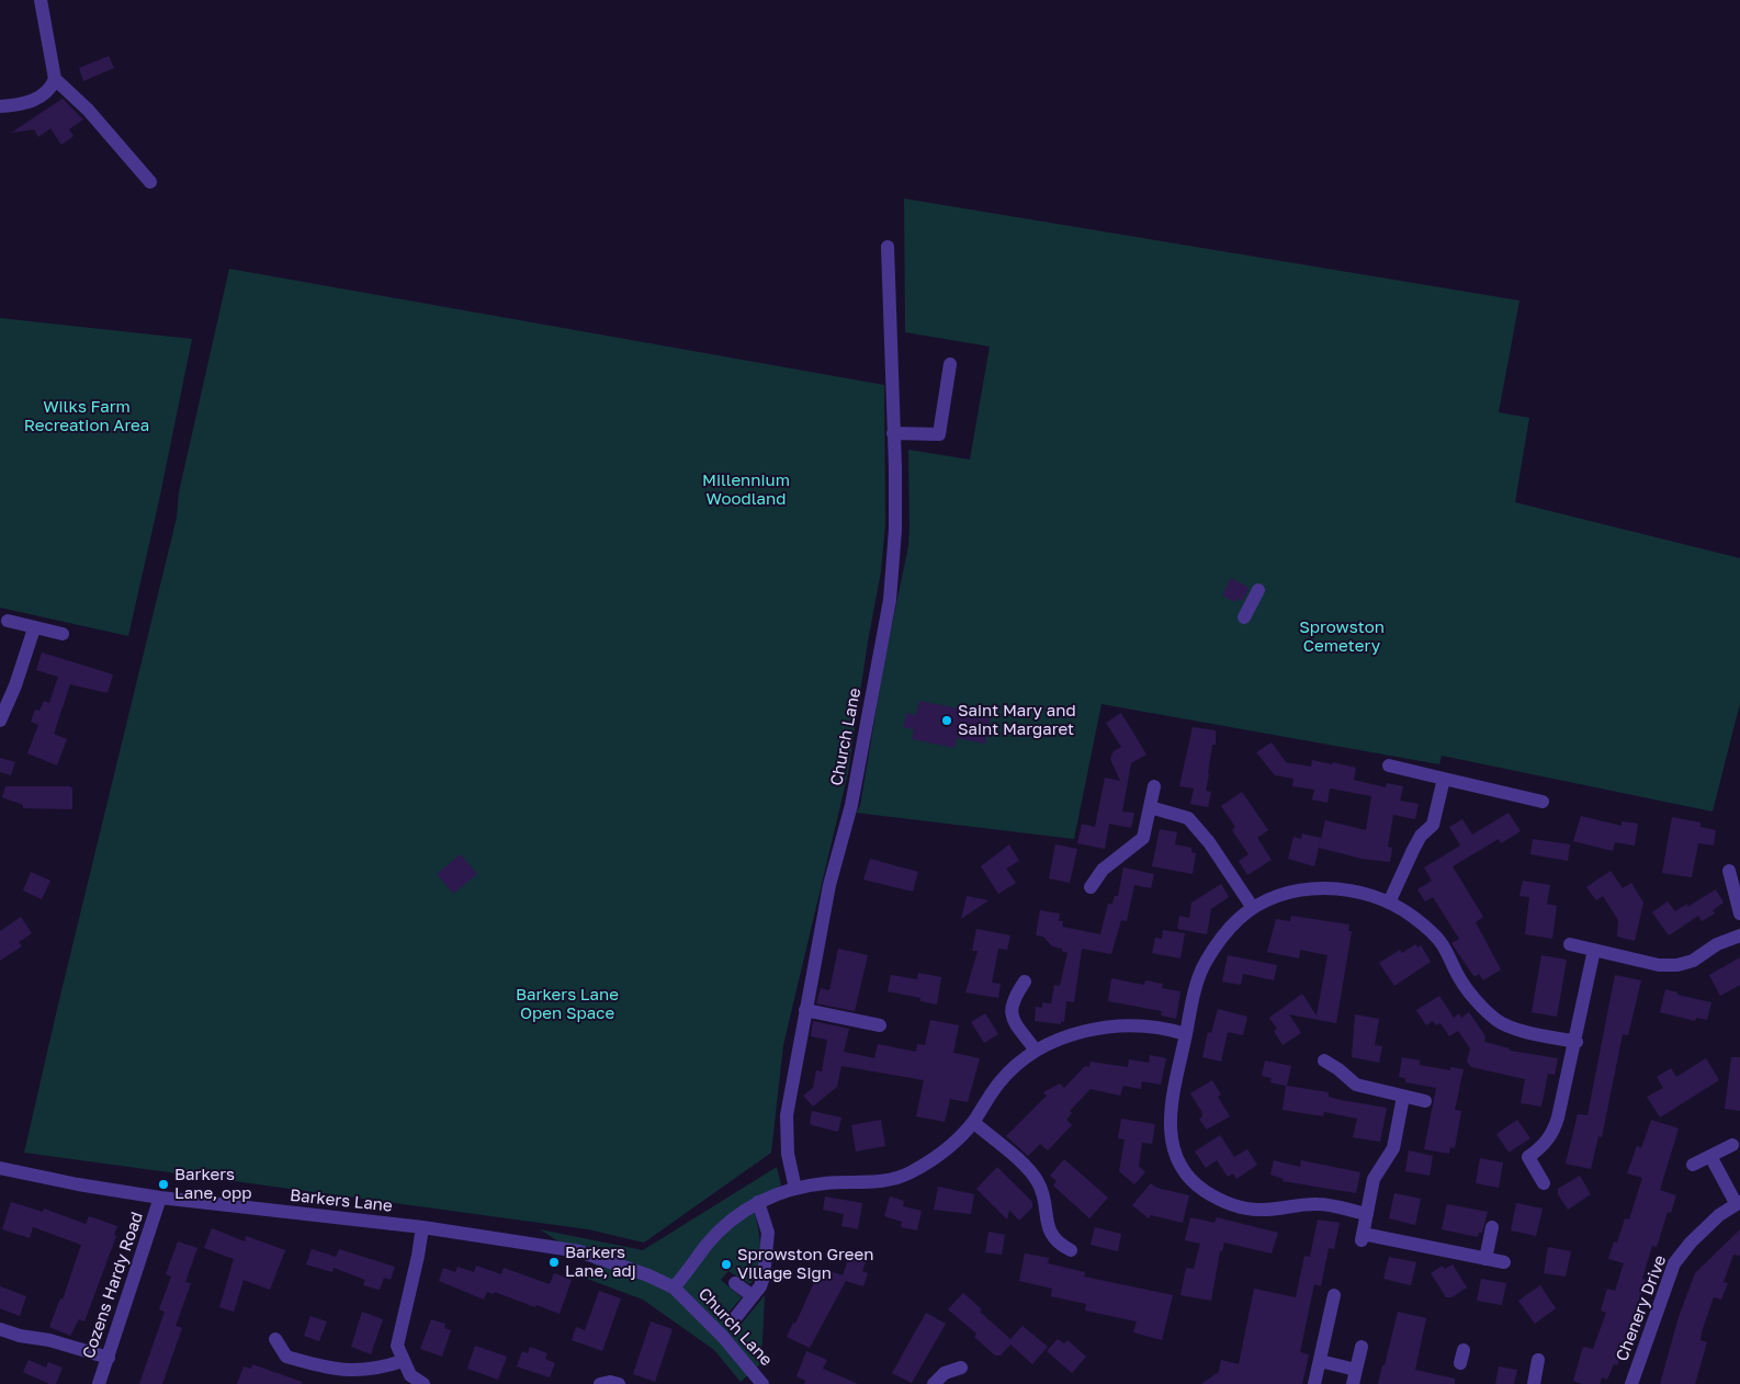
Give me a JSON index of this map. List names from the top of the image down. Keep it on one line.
{"streets":{"street":["Church Lane","Barkers Lane","Cozens Hardy Road","Chenery Drive"]},"crossings":[["Church Lane","Barkers Lane"],["Barkers Lane","Cozens Hardy Road"]],"parks":["Wilks Farm Recreation Area","Millennium Woodland","Sprowston Cemetery","Barkers Lane Open Space"],"places":["Saint Mary and Saint Margaret","Barkers Lane, opp","Barkers Lane, adj","Sprowston Green Village Sign"]}
